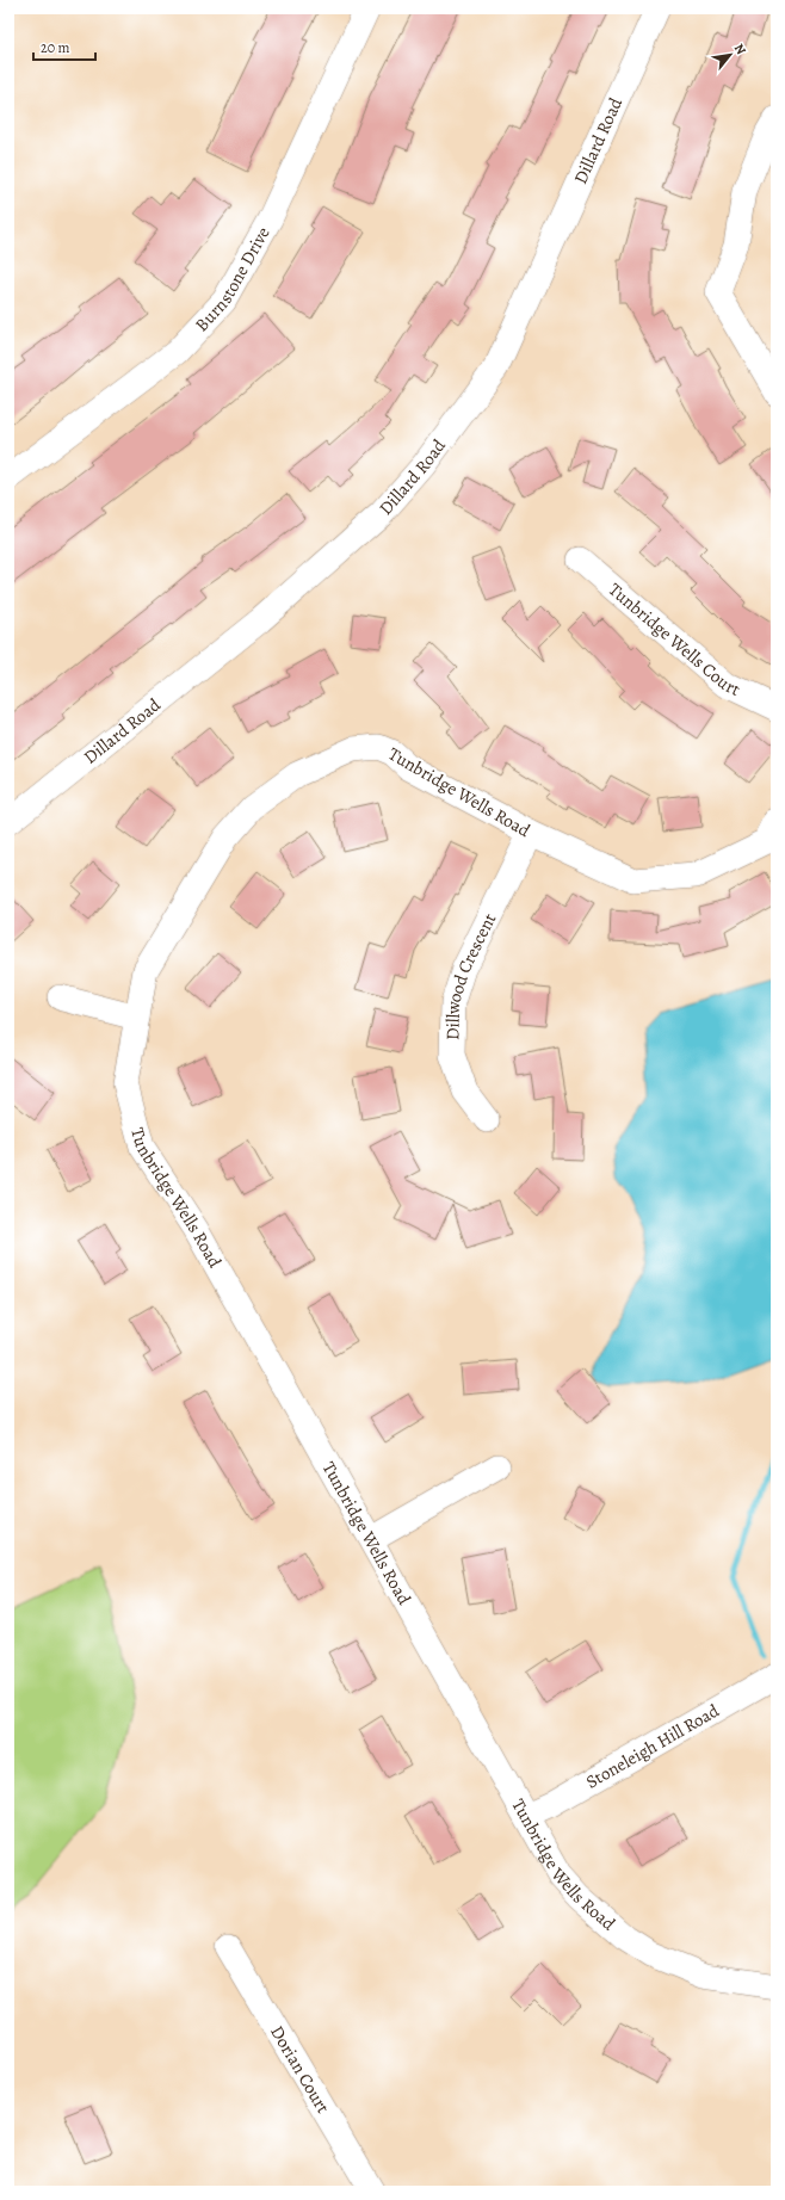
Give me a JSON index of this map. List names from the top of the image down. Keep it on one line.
{"streets":{"street":["Dillard Road","Burnstone Drive","Tunbridge Wells Court","Tunbridge Wells Road","Dillwood Crescent","Stoneleigh Hill Road","Dorian Court"]},"crossings":[["Tunbridge Wells Road","Dillwood Crescent"],["Tunbridge Wells Road","Stoneleigh Hill Road"]],"scale_bar":"20 m","north":"top right"}
